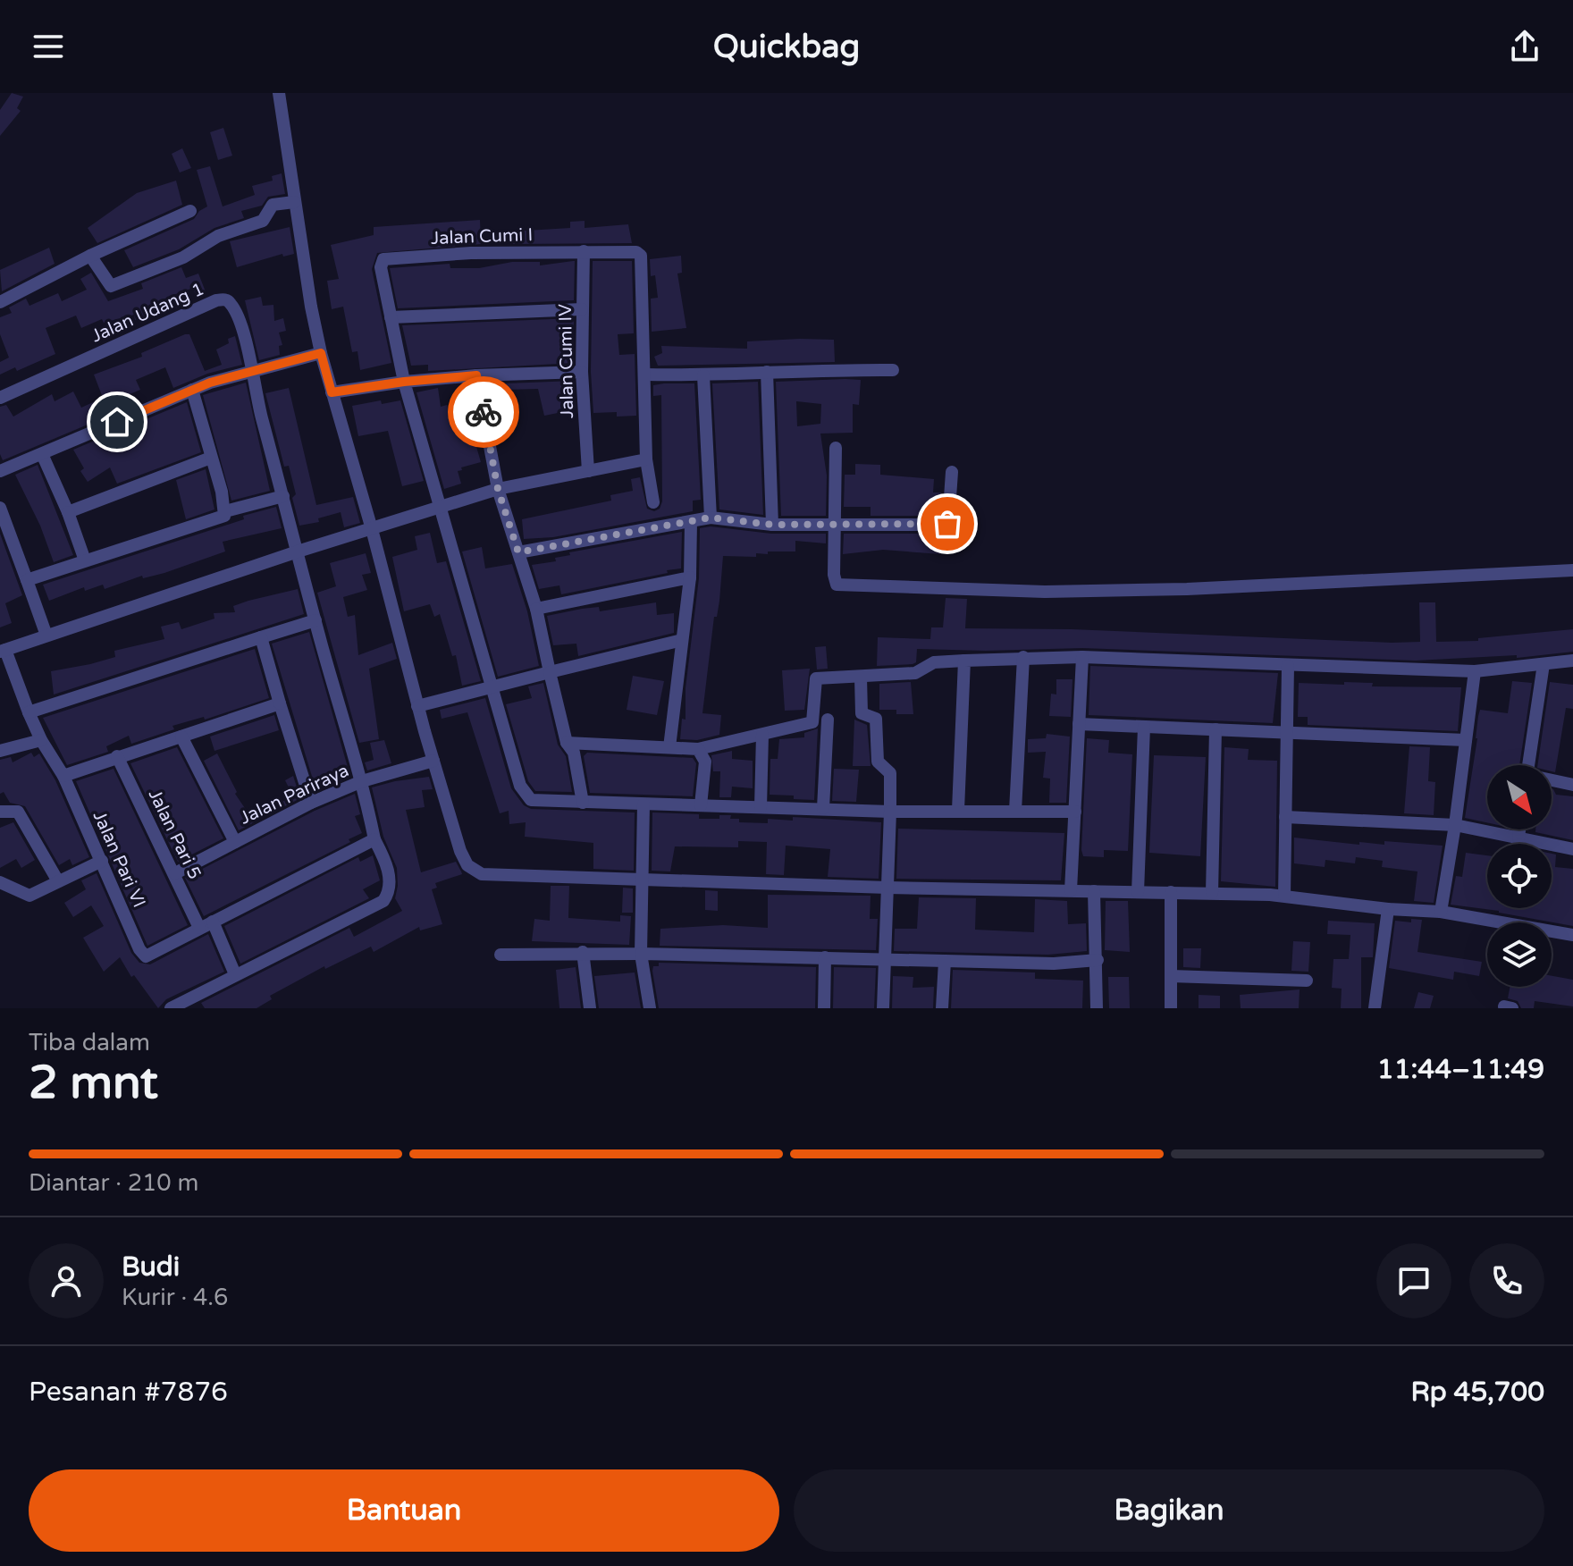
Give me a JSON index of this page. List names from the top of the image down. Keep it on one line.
{"streets":{"street":["Jalan Cumi I","Jalan Udang 1","Jalan Cumi IV","Jalan Pariraya","Jalan Pari 5","Jalan Pari VI"]},"crossings":[["Jalan Cumi I","Jalan Cumi IV"],["Jalan Udang 1","Jalan Pariraya"],["Jalan Pariraya","Jalan Pari 5"],["Jalan Pari 5","Jalan Pari VI"]],"north":"bottom right","page":{"header":"Quickbag","heading":["2 mnt","Tiba dalam","11:44–11:49"],"panel":["Budi","Kurir · 4.6","Pesanan #7876","Rp 45,700"],"bar":"Diantar · 210 m","buttons":["Bantuan","Bagikan"]}}
